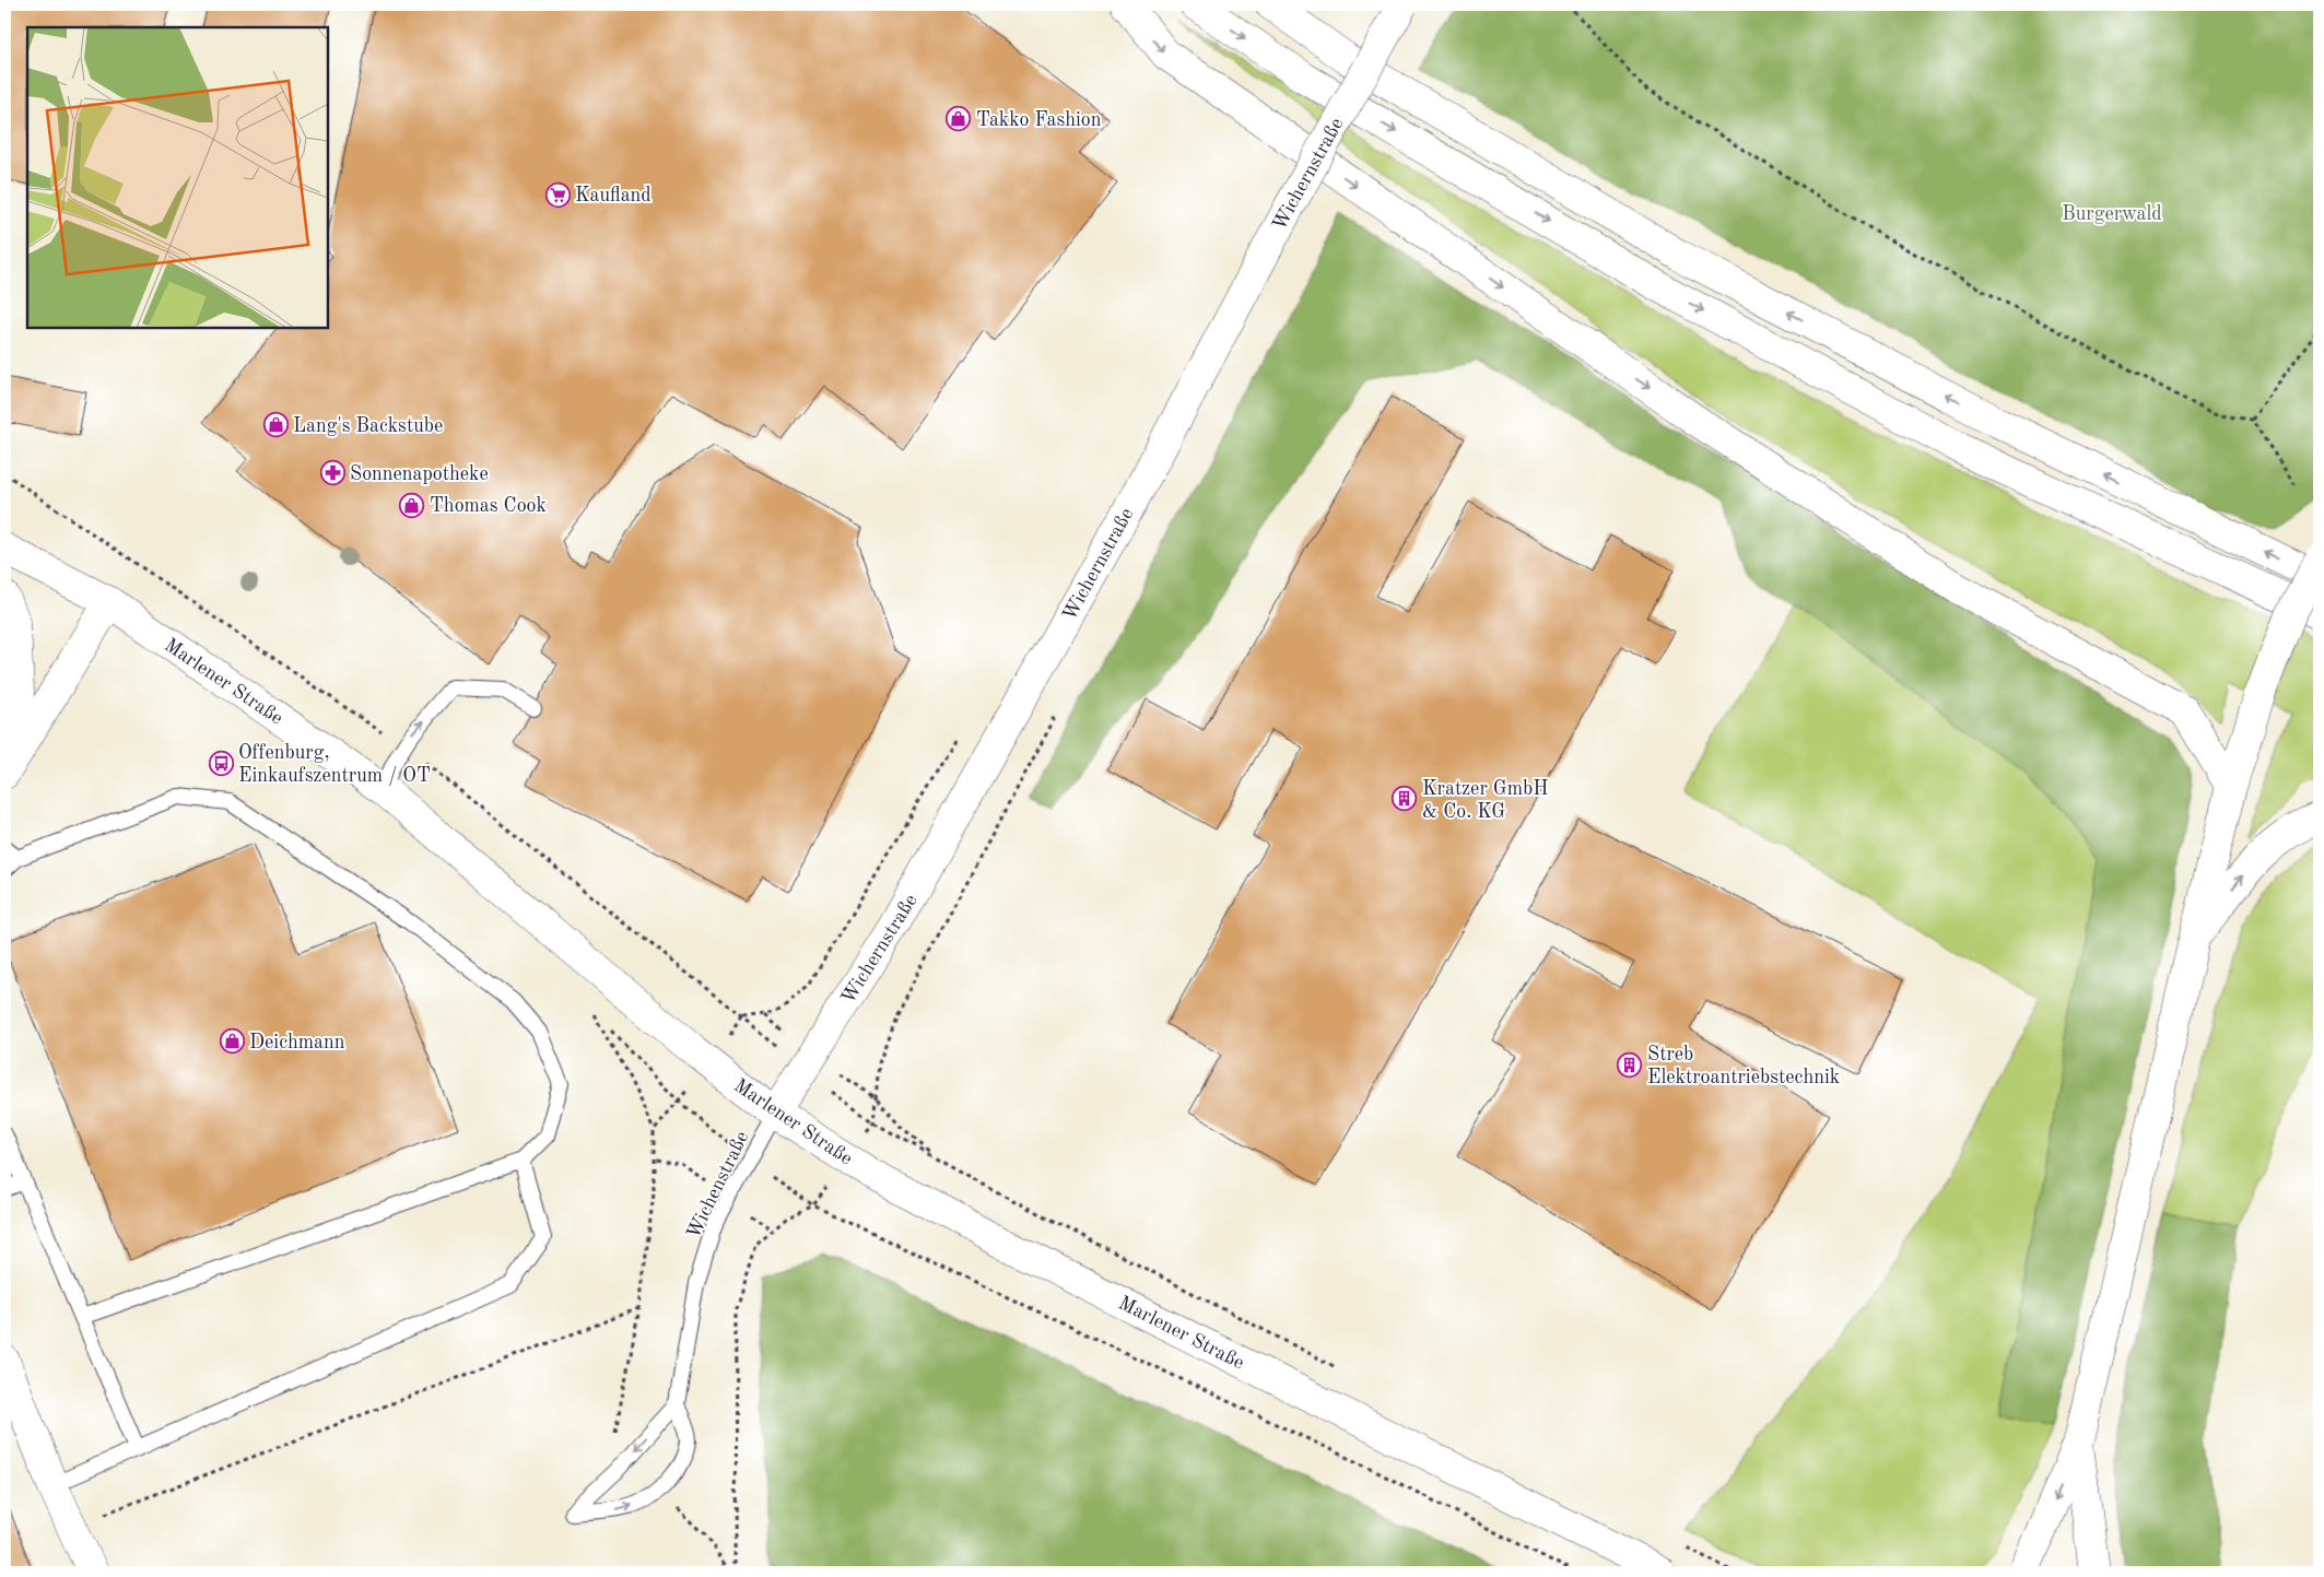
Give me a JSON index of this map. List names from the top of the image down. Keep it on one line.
{"streets":{"main road":["Wichernstraße","Marlener Straße"],"lane":["Wichenstraße"]},"crossings":[["Wichernstraße","Marlener Straße"],["Wichernstraße","Wichenstraße"],["Marlener Straße","Wichenstraße"]],"parks":["Burgerwald"],"places":{"shop":["Takko Fashion","Lang's Backstube","Thomas Cook","Deichmann"],"supermarket":["Kaufland"],"pharmacy":["Sonnenapotheke"],"bus stop":["Offenburg, Einkaufszentrum / OT"],"building":["Kratzer GmbH & Co. KG","Streb Elektroantriebstechnik"]}}
